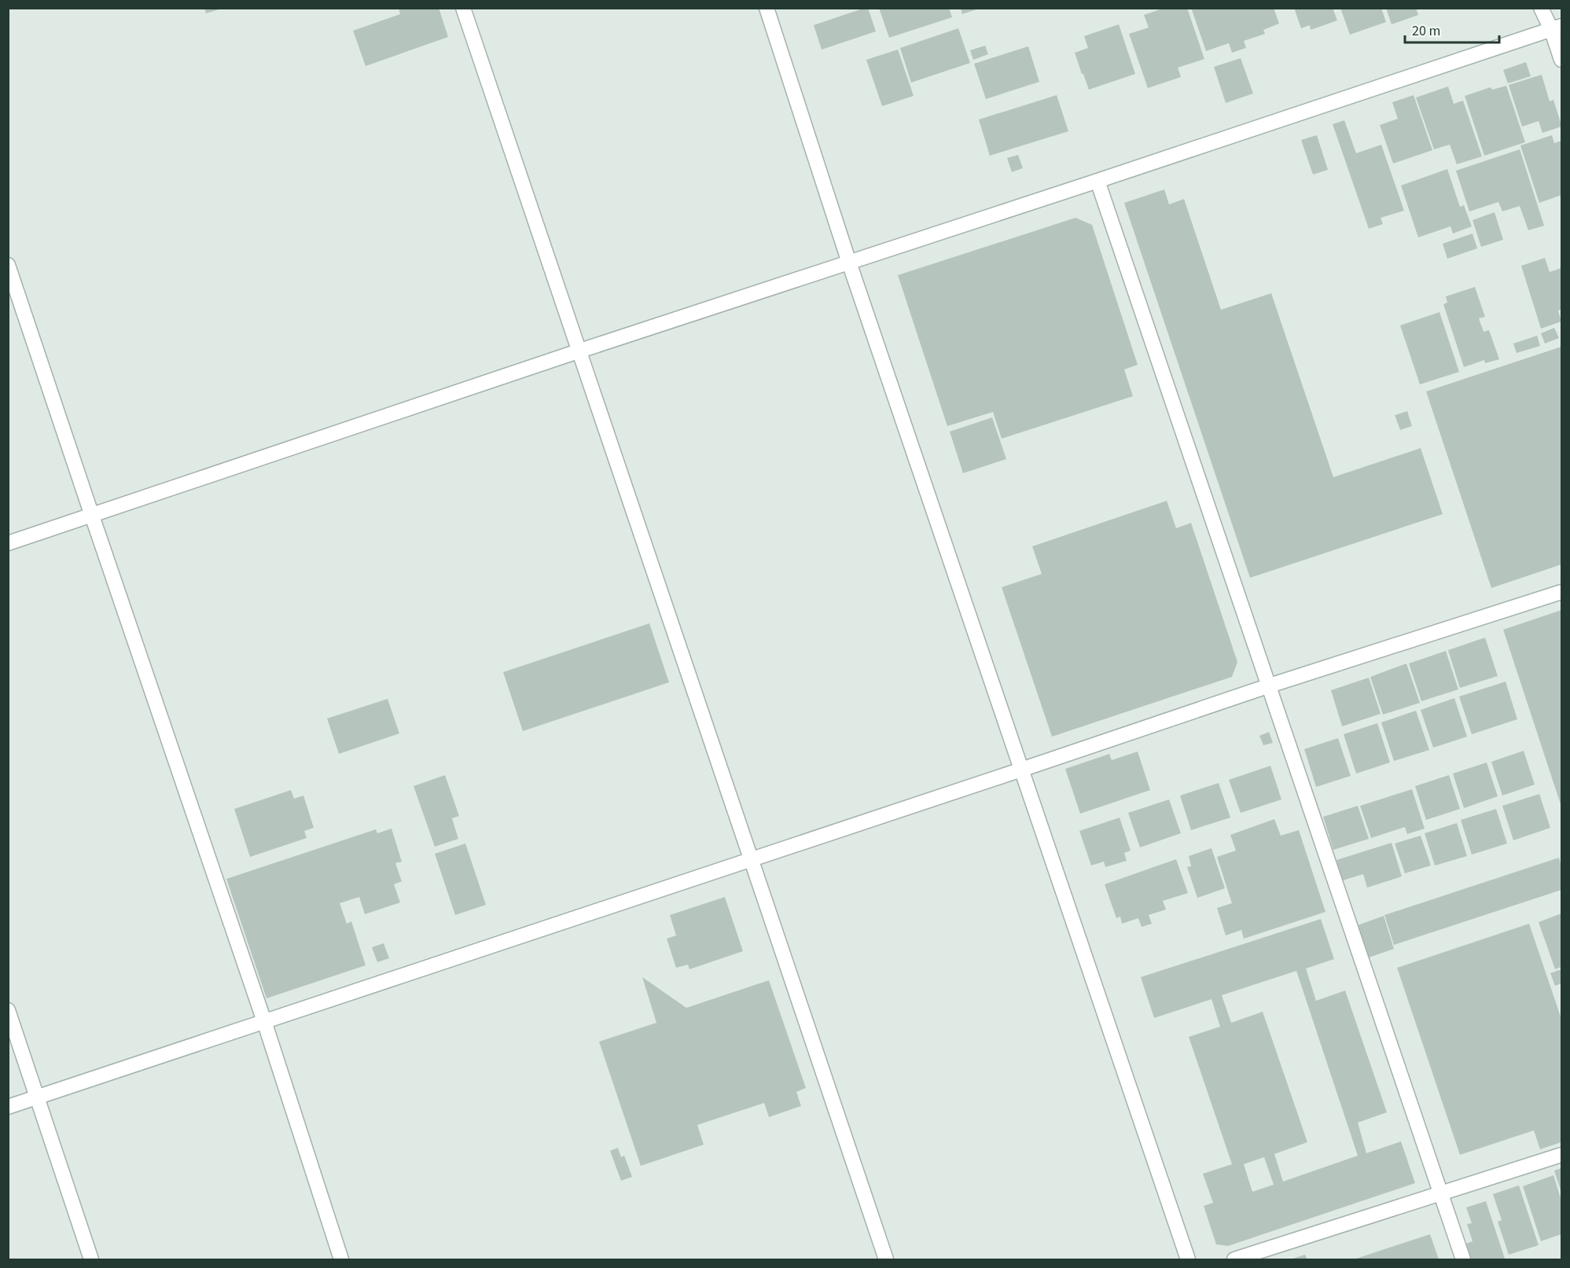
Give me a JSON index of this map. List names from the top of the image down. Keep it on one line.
{"scale_bar":"20 m"}
